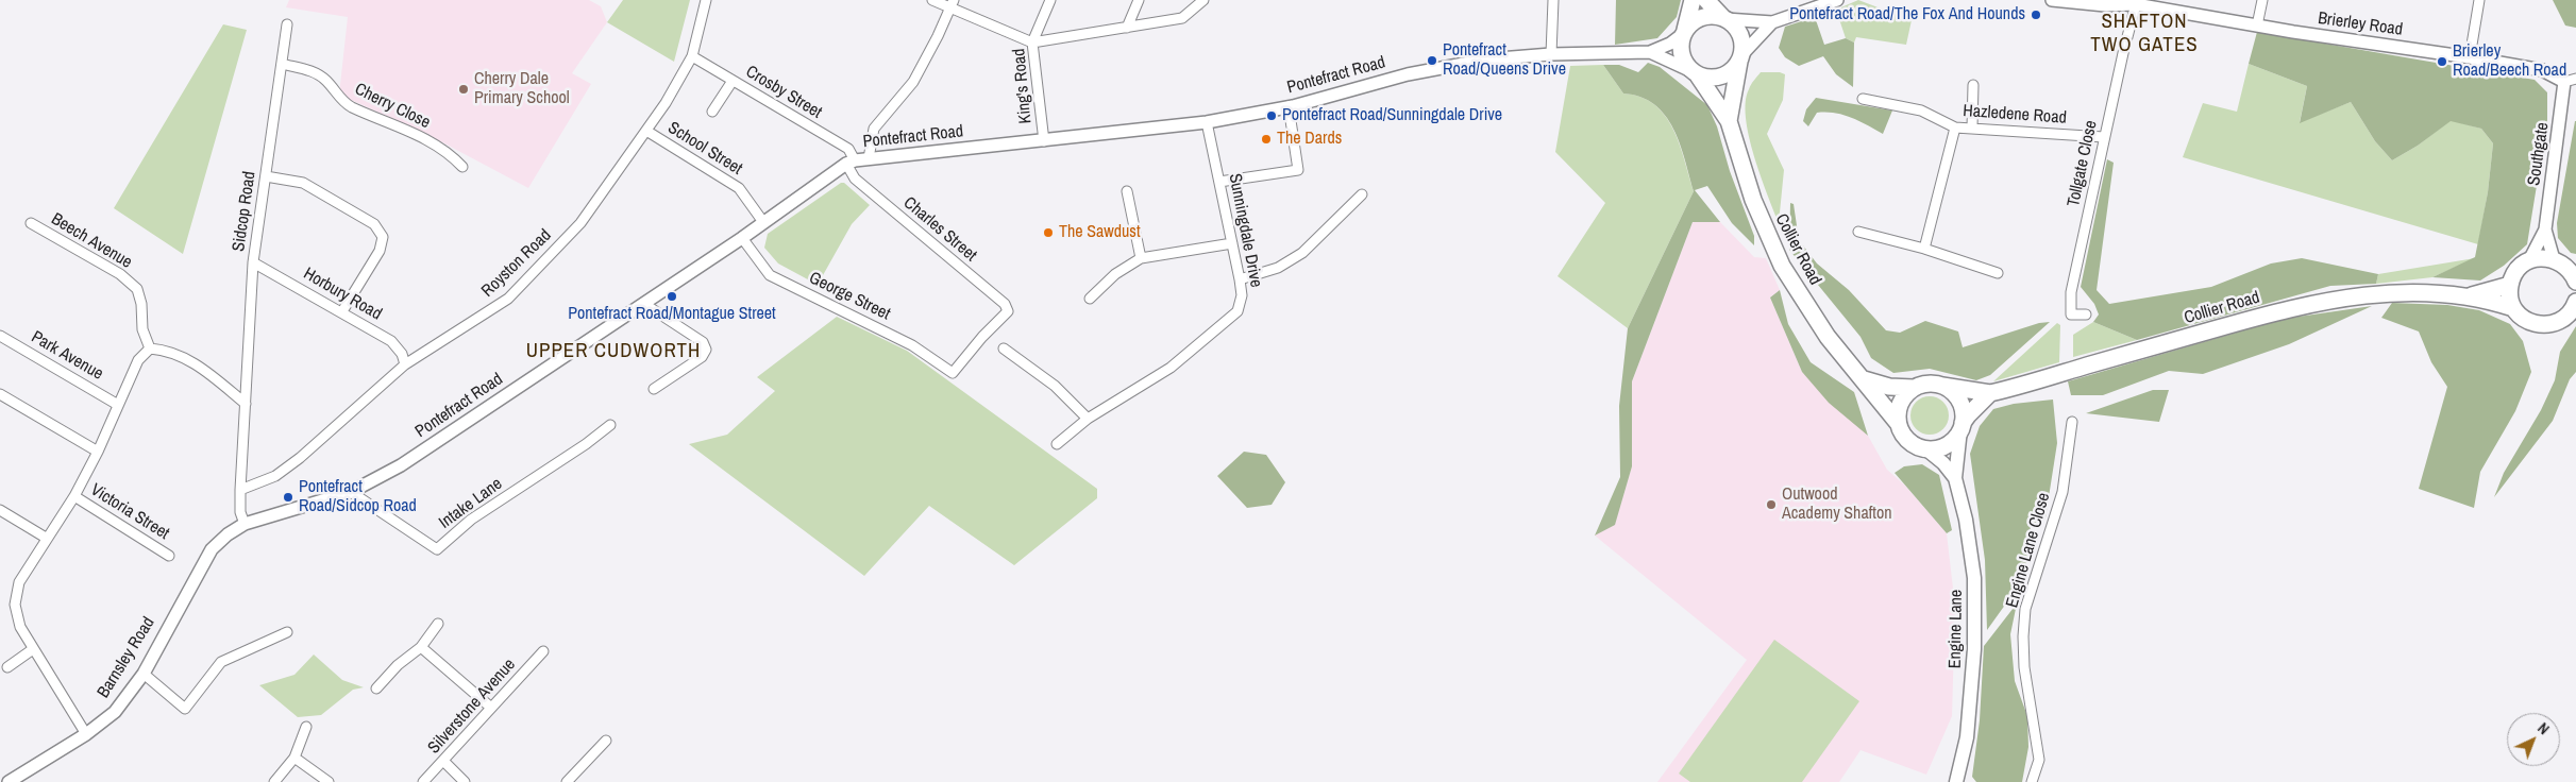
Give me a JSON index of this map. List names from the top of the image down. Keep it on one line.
{"streets":{"highway":["Collier Road"],"main road":["Engine Lane"],"street":["Brierley Road","Pontefract Road","King's Road","Crosby Street","Cherry Close","Hazledene Road","School Street","Southgate","Tollgate Close","Sidcop Road","Charles Street","Sunningdale Drive","Beech Avenue","Royston Road","Horbury Road","George Street","Park Avenue","Intake Lane","Victoria Street","Engine Lane Close","Barnsley Road","Silverstone Avenue"]},"crossings":[["Brierley Road","Southgate"],["Brierley Road","Tollgate Close"],["Pontefract Road","King's Road"],["Pontefract Road","Crosby Street"],["Pontefract Road","School Street"],["Pontefract Road","Charles Street"],["Pontefract Road","Sunningdale Drive"],["Pontefract Road","Collier Road"],["Pontefract Road","George Street"],["Pontefract Road","Intake Lane"],["Pontefract Road","Barnsley Road"],["Crosby Street","Charles Street"],["Crosby Street","Royston Road"],["Cherry Close","Sidcop Road"],["Hazledene Road","Tollgate Close"],["School Street","Royston Road"],["Sidcop Road","Royston Road"],["Sidcop Road","Horbury Road"],["Charles Street","George Street"],["Beech Avenue","Park Avenue"],["Collier Road","Engine Lane"],["Royston Road","Horbury Road"],["Park Avenue","Victoria Street"],["Park Avenue","Barnsley Road"]],"districts":["SHAFTON TWO GATES","UPPER CUDWORTH"],"places":["Pontefract Road/The Fox And Hounds","Pontefract Road/Queens Drive","Brierley Road/Beech Road","Cherry Dale Primary School","Pontefract Road/Sunningdale Drive","The Dards","The Sawdust","Pontefract Road/Montague Street","Pontefract Road/Sidcop Road","Outwood Academy Shafton"],"north":"top right"}
